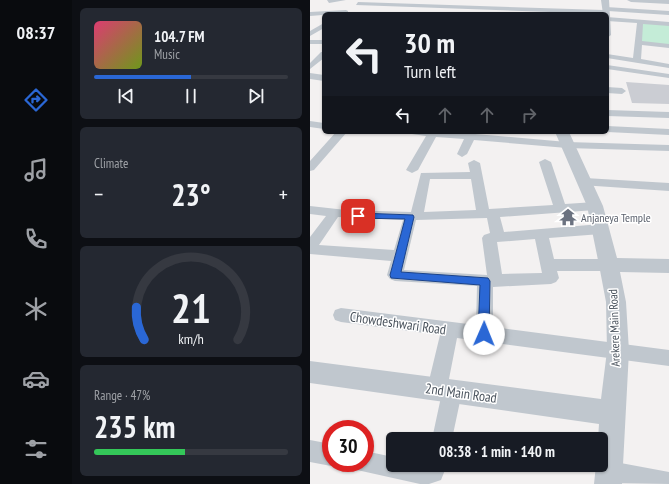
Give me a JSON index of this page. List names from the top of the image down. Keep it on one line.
{"streets":{"street":["Chowdeshwari Road","Arekere Main Road","2nd Main Road"]},"crossings":[["Chowdeshwari Road","Arekere Main Road"],["Arekere Main Road","2nd Main Road"]],"places":{"temple":["Anjaneya Temple"]},"page":{"tabs":"08:37","turn":["30 m","Turn left"],"song":["104.7 FM","Music"],"tile":["Climate",["Range · 47%","235 km"]],"heat":["−","23°","+"],"limit":"30","trip":"08:38 · 1 min · 140 m","gauge":["21","km/h"]}}
